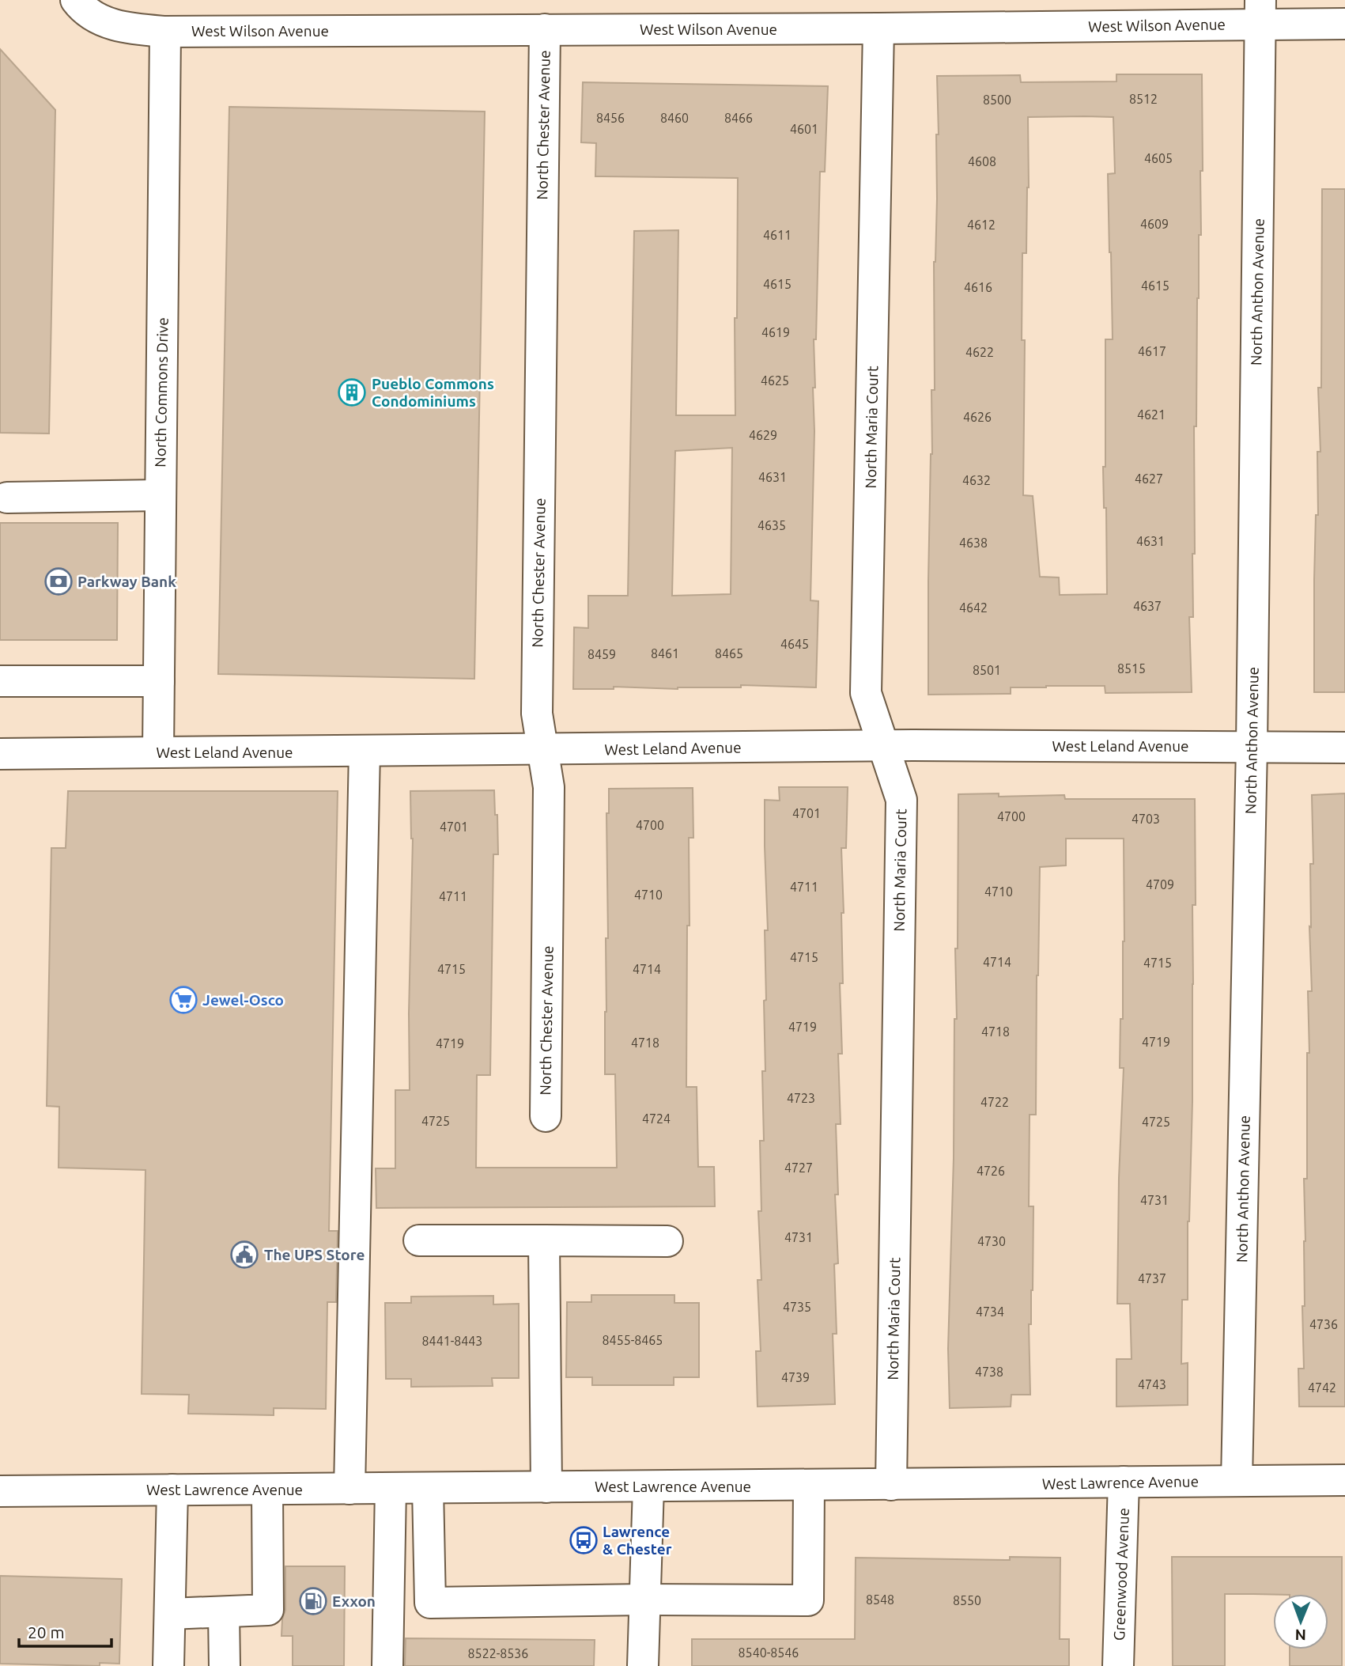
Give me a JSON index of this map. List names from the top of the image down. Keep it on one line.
{"streets":{"street":["West Wilson Avenue","North Chester Avenue","North Anthon Avenue","North Commons Drive","North Maria Court","West Leland Avenue","West Lawrence Avenue","Greenwood Avenue"]},"crossings":[["West Wilson Avenue","North Chester Avenue"],["West Wilson Avenue","North Anthon Avenue"],["West Wilson Avenue","North Commons Drive"],["West Wilson Avenue","North Maria Court"],["North Chester Avenue","West Leland Avenue"],["North Anthon Avenue","West Leland Avenue"],["North Anthon Avenue","West Lawrence Avenue"],["North Commons Drive","West Leland Avenue"],["North Maria Court","West Leland Avenue"],["North Maria Court","West Lawrence Avenue"],["West Lawrence Avenue","Greenwood Avenue"]],"places":{"building":["Pueblo Commons Condominiums"],"bank":["Parkway Bank"],"supermarket":["Jewel-Osco"],"public building":["The UPS Store"],"bus stop":["Lawrence & Chester"],"fuel station":["Exxon"]},"house_numbers":["8512","8500","8456","8460","8466","4601","4605","4608","4609","4612","4611","4615","4615","4616","4619","4617","4622","4625","4621","4626","4629","4631","4627","4632","4635","4631","4638","4637","4642","4645","8461","8465","8459","8515","8501","4701","4700","4703","4700","4701","4709","4711","4710","4710","4711","4715","4714","4715","4715","4714","4719","4718","4719","4718","4719","4723","4722","4724","4725","4725","4727","4726","4731","4731","4730","4737","4735","4734","4736","8455-8465","8441-8443","4738","4739","4743","4742","8548","8550","8540-8546","8522-8536"],"scale_bar":"20 m","north":"bottom"}
